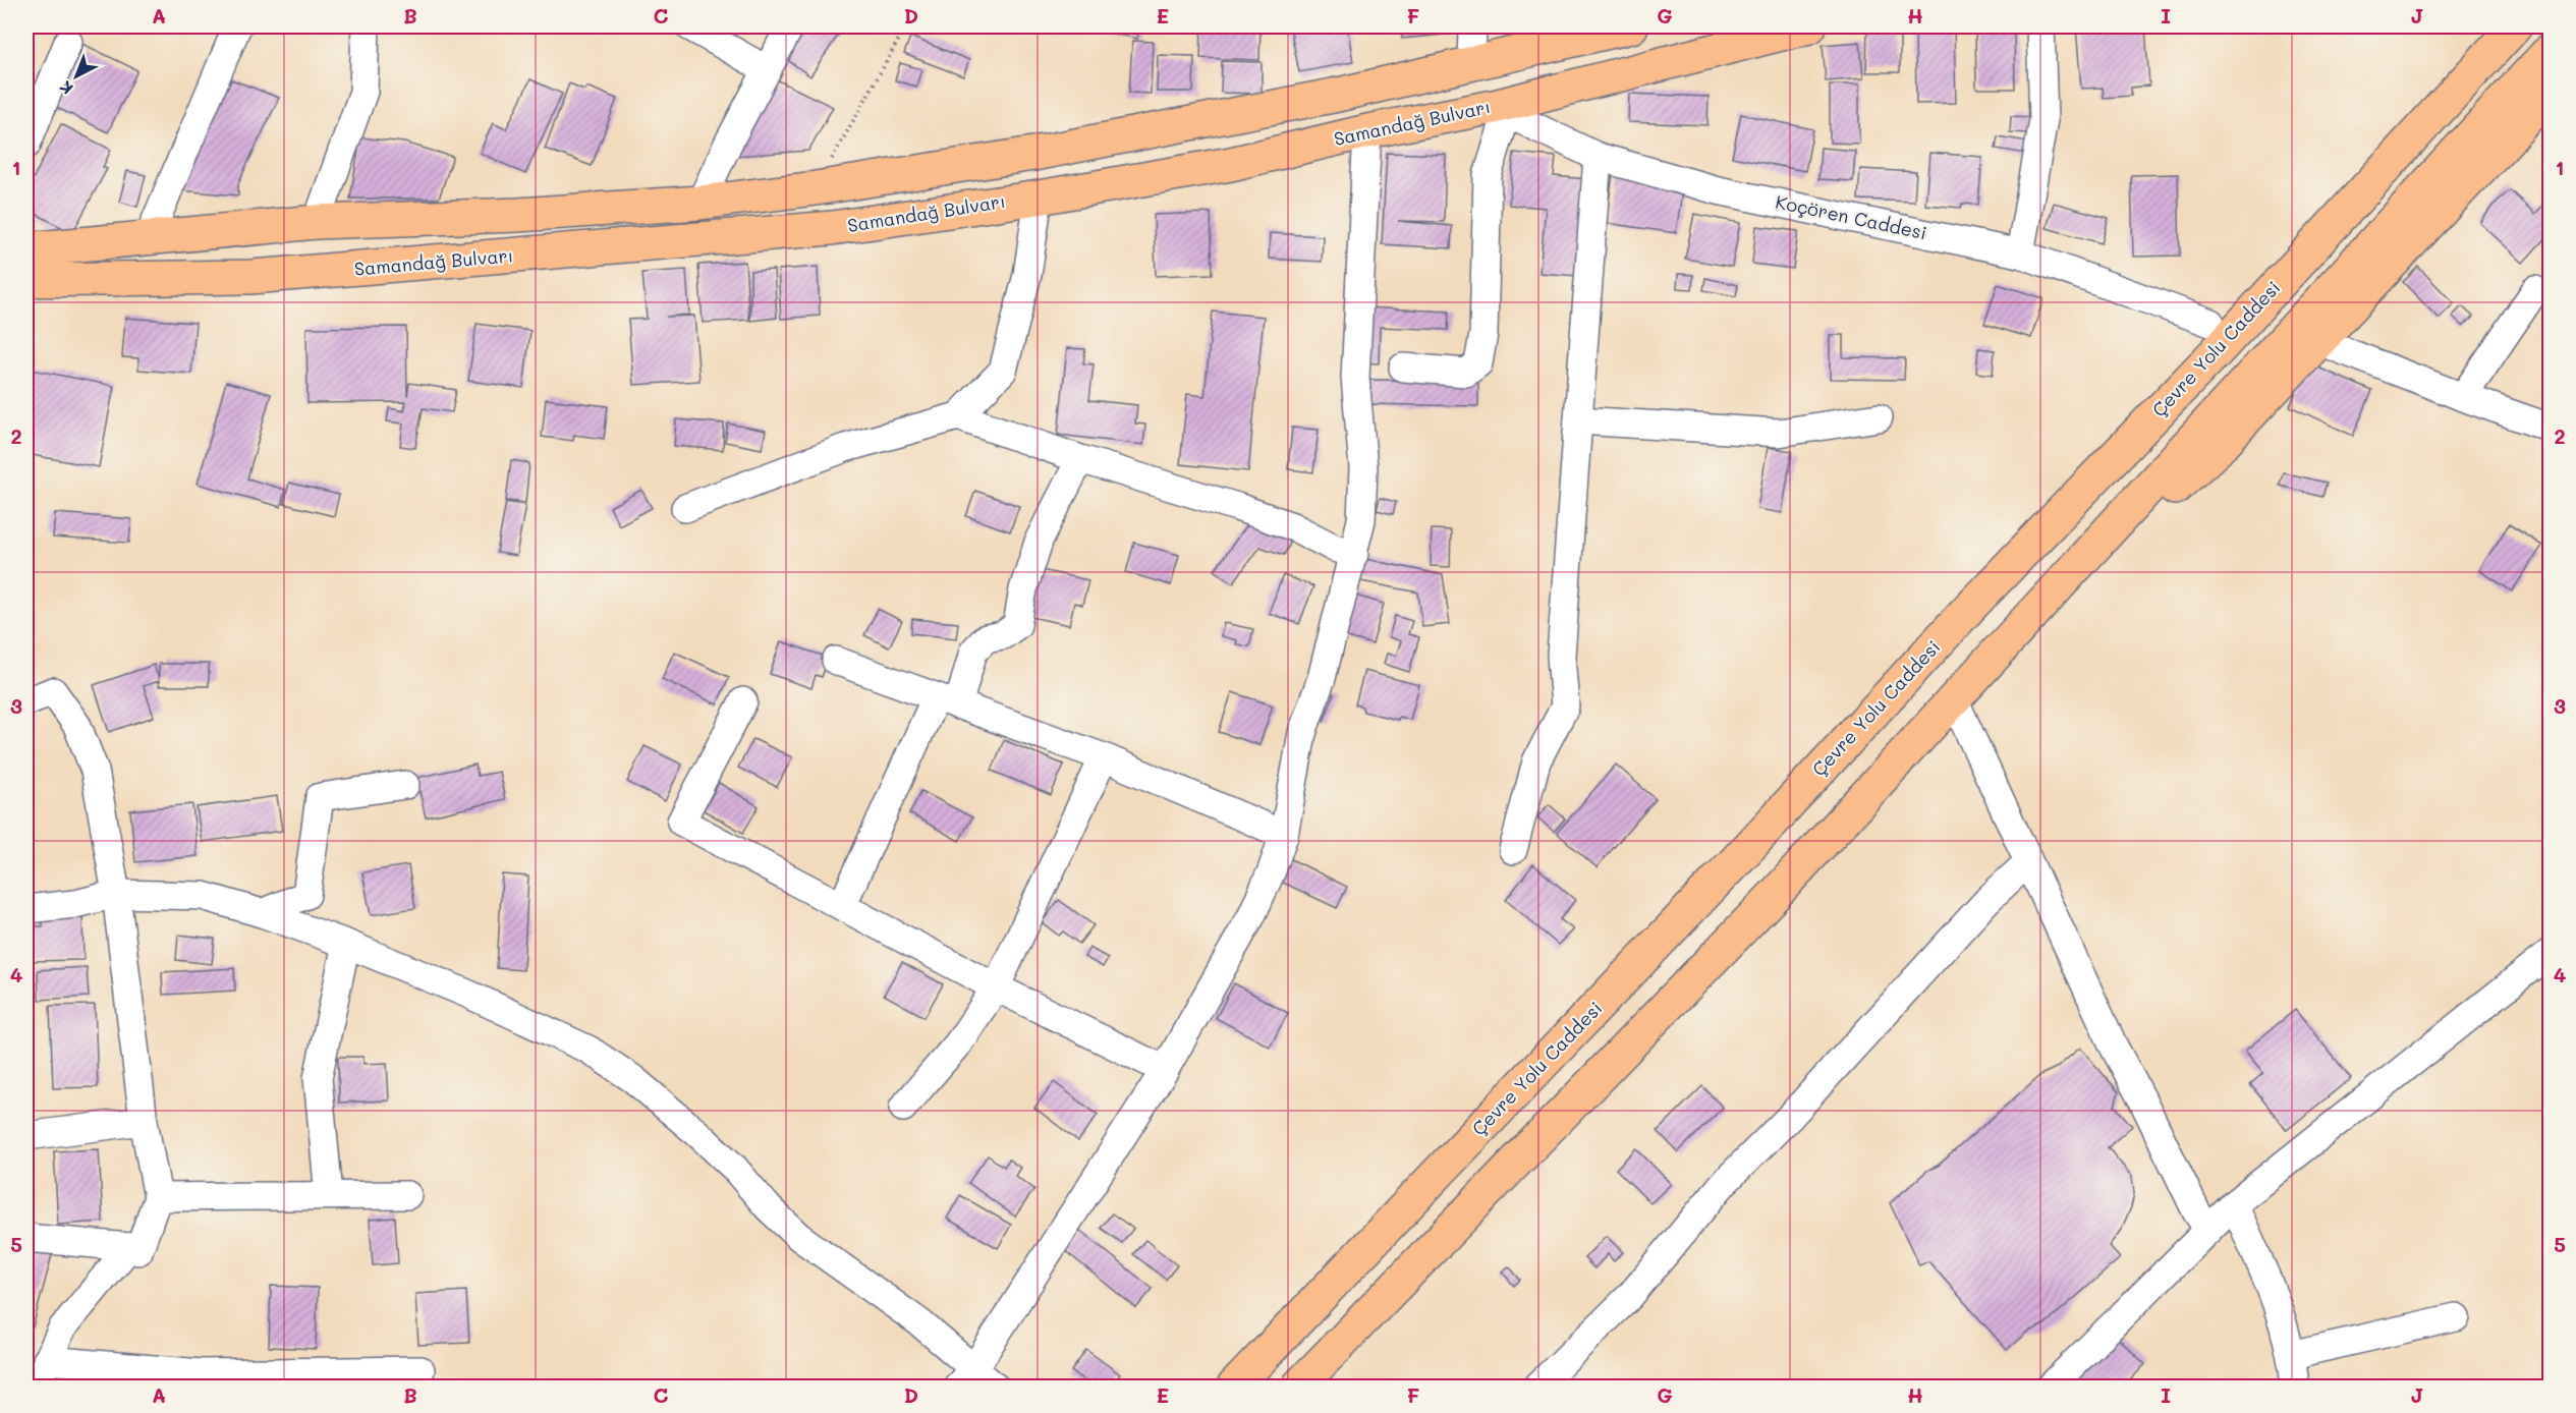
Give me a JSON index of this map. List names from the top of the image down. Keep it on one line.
{"streets":{"highway":["Samandağ Bulvarı","Çevre Yolu Caddesi"],"street":["Koçören Caddesi"]},"crossings":[["Samandağ Bulvarı","Koçören Caddesi"]],"north":"bottom left","grid":{"columns":["A","B","C","D","E","F","G","H","I","J"],"rows":["1","2","3","4","5"]}}
